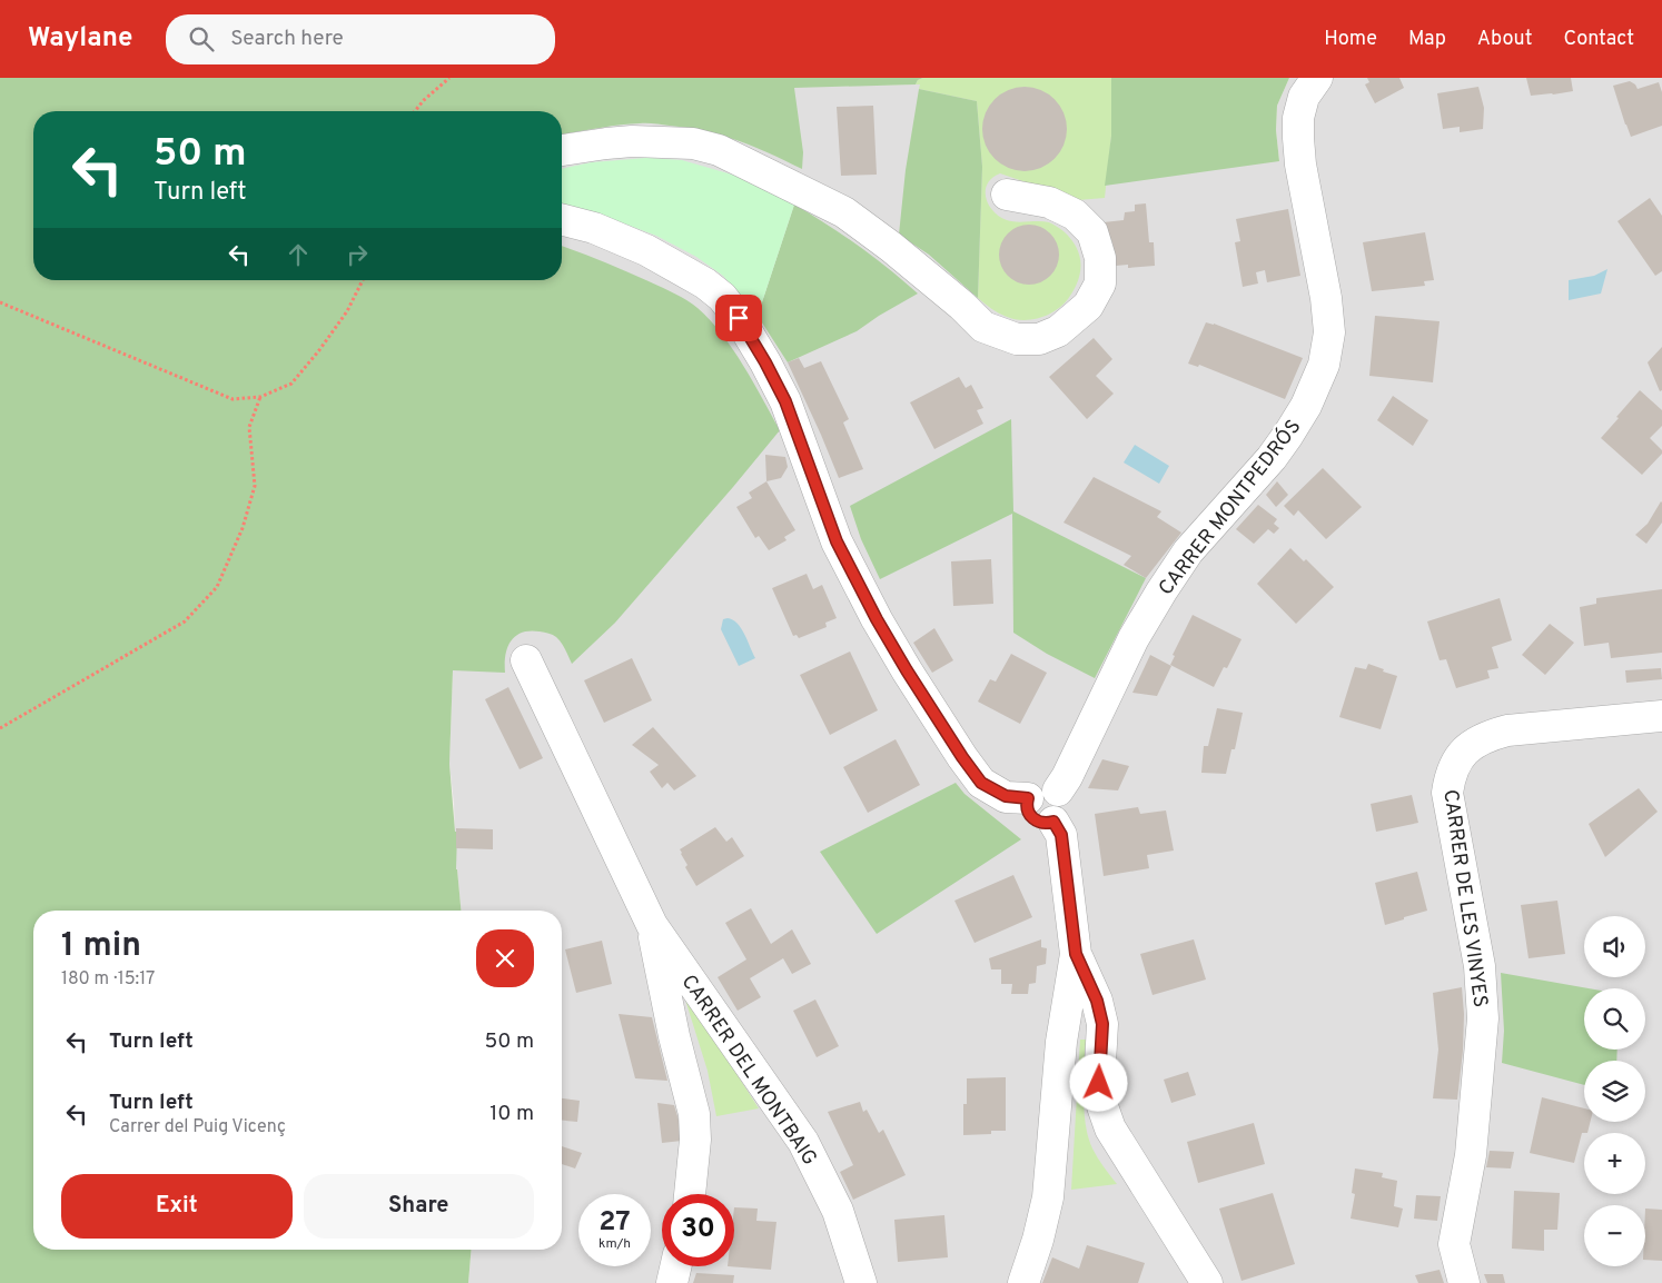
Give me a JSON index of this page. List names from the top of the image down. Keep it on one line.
{"streets":{"street":["CARRER MONTPEDRÓS","CARRER DE LES VINYES","CARRER DEL MONTBAIG"]},"page":{"header":"Waylane","search":"Search here","nav":["Home","Map","About","Contact"],"turn":["50 m","Turn left"],"heading":["1 min","180 m · 15:17"],"map_buttons":["+","−"],"list":[{"name":"Turn left","value":"50 m"},{"name":"Turn left","note":"Carrer del Puig Vicenç","value":"10 m"}],"buttons":["Exit","Share"],"speed":"27 km/h","limit":"30"}}
